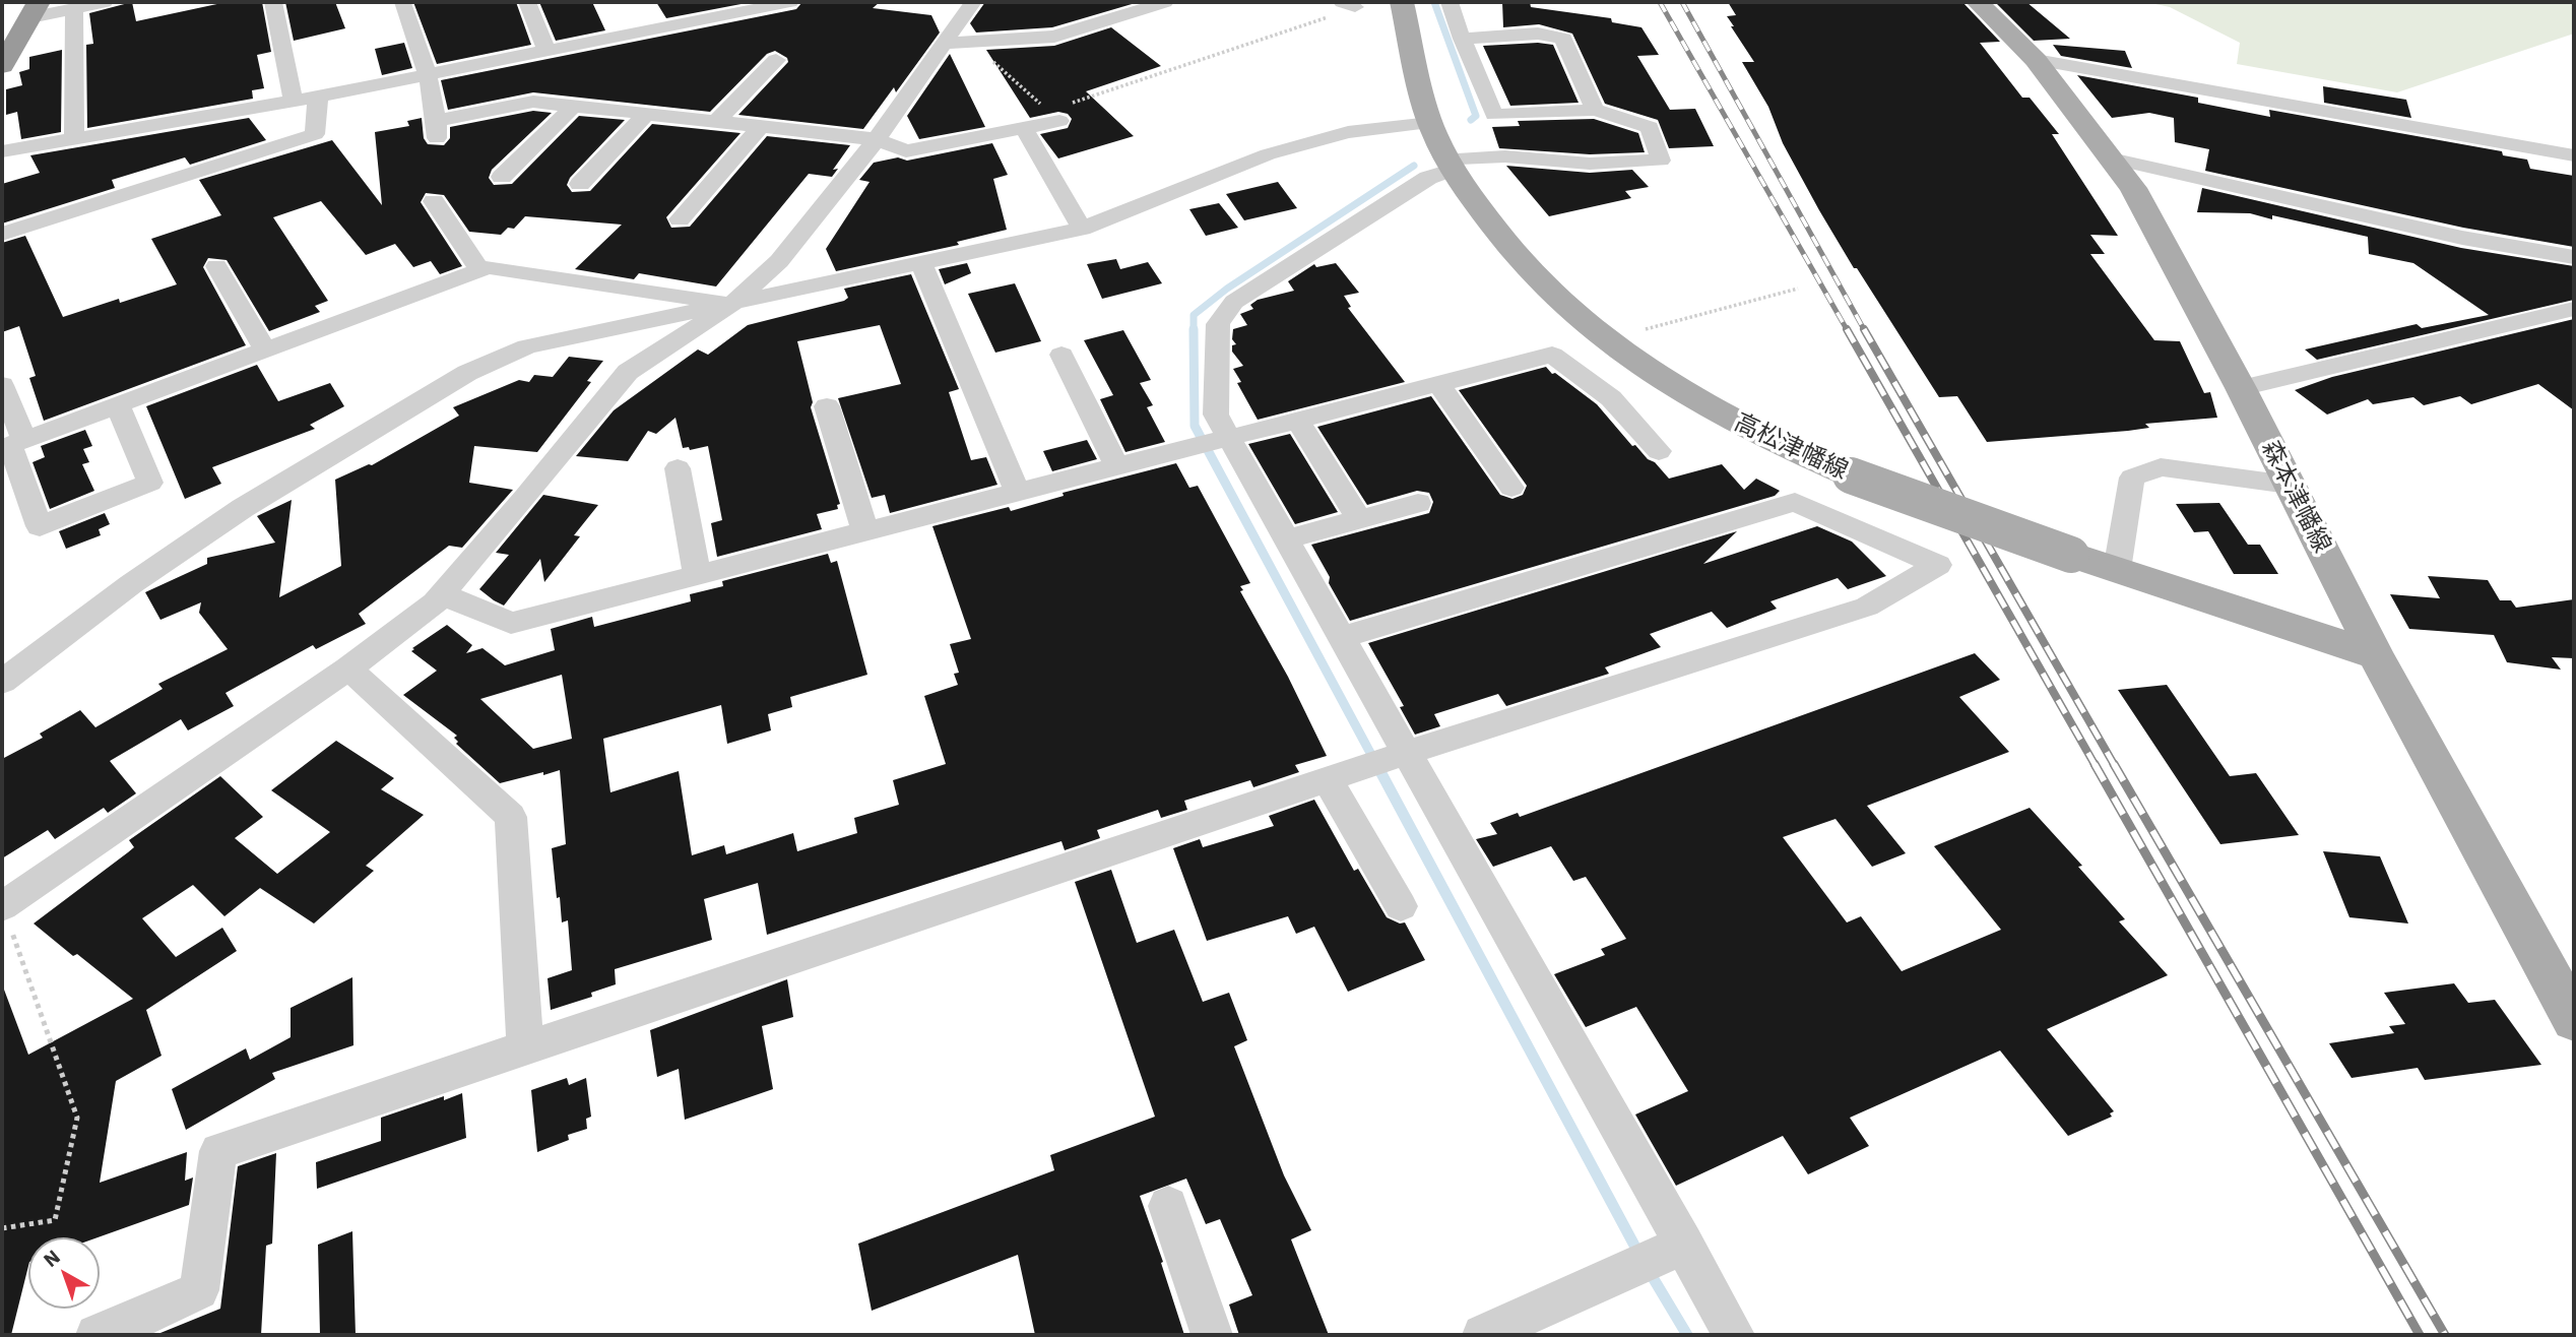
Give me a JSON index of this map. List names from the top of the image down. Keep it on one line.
{"streets":{"main road":["高松津幡線","森本津幡線"]},"crossings":[["高松津幡線","森本津幡線"]],"north":"top left"}
